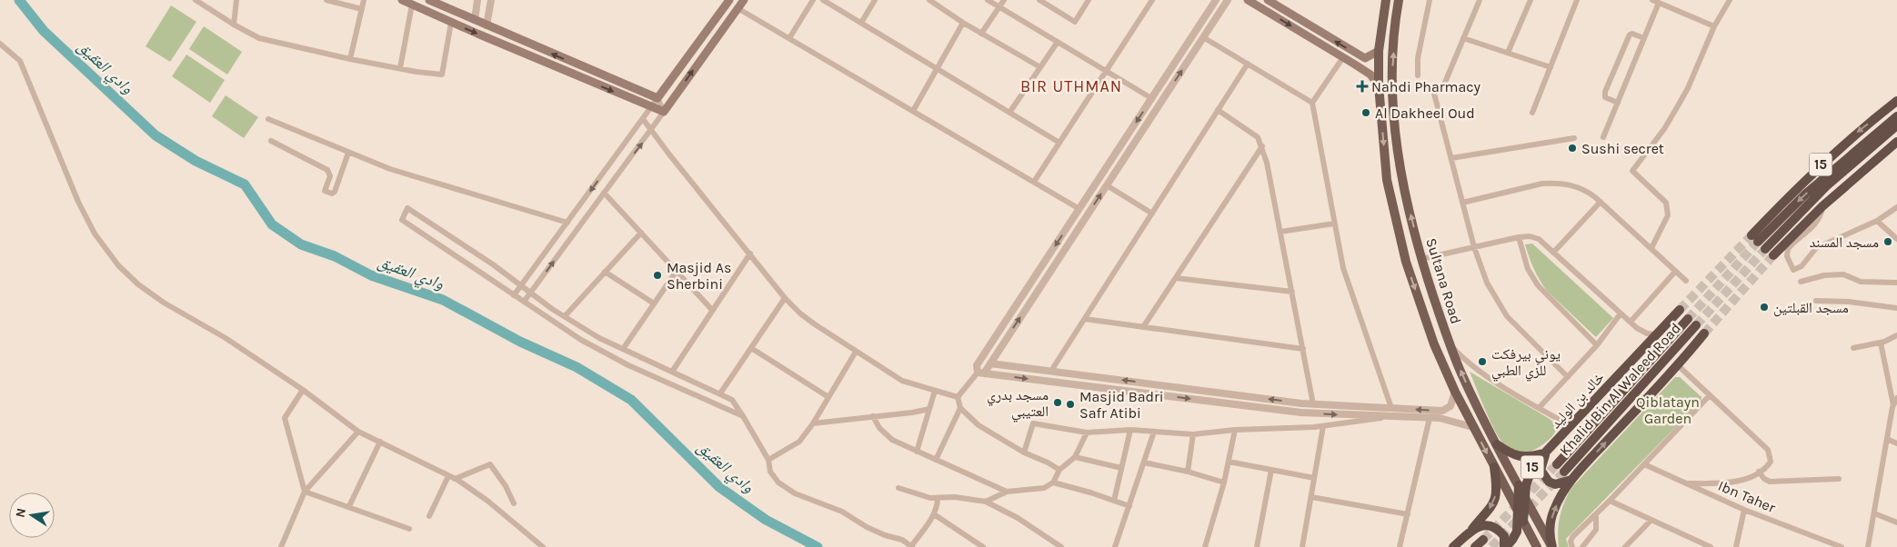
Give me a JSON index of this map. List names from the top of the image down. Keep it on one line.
{"streets":{"highway":["15","Khalid Bin Al Waleed Road","خالد بن الوليد"],"main road":["Sultana Road"],"street":["Ibn Taher"]},"crossings":[["15","Sultana Road"],["Sultana Road","خالد بن الوليد"]],"districts":["BIR UTHMAN"],"water":["وادي العقيق"],"parks":["Qiblatayn Garden"],"places":{"health":["Nahdi Pharmacy"],"other":["Al Dakheel Oud","Sushi secret","مسجد المسند","Masjid As Sherbini","مسجد القبلتين","يوني بيرفكت للزي الطبي","مسجد بدري العتيبي","Masjid Badri Safr Atibi"]},"north":"left"}
